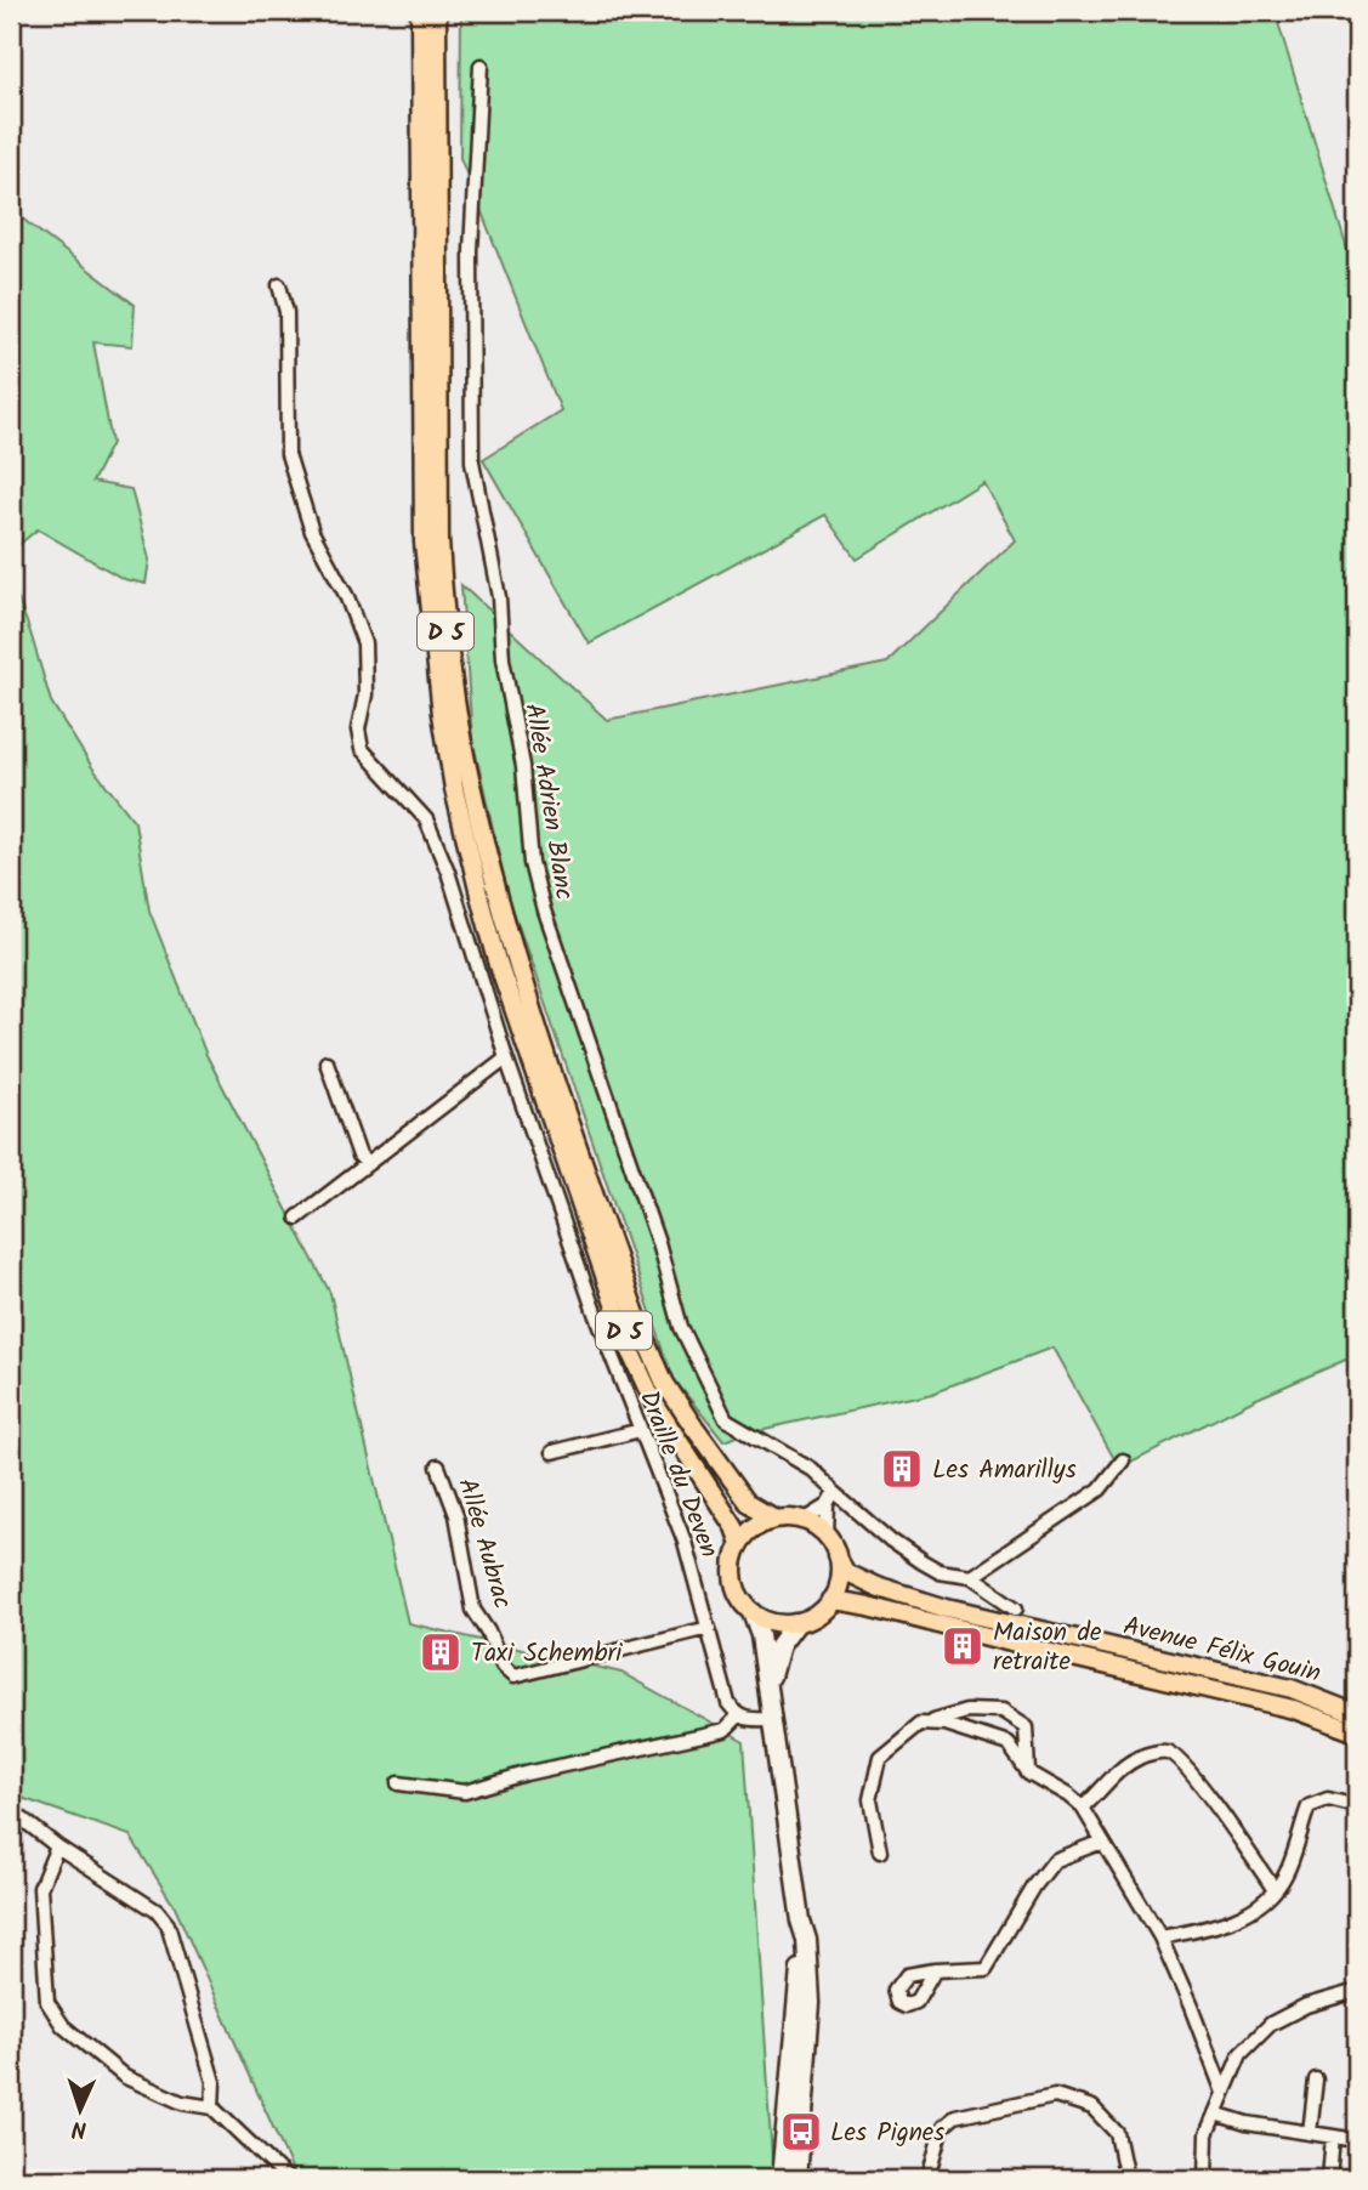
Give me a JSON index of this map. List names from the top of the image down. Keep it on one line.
{"streets":{"main road":["D 5","Avenue Félix Gouin"],"street":["Allée Adrien Blanc","Draille du Deven","Allée Aubrac"]},"crossings":[["D 5","Avenue Félix Gouin"],["Draille du Deven","Allée Aubrac"]],"places":{"building":["Les Amarillys","Maison de retraite","Taxi Schembri"],"bus stop":["Les Pignes"]},"north":"bottom"}
